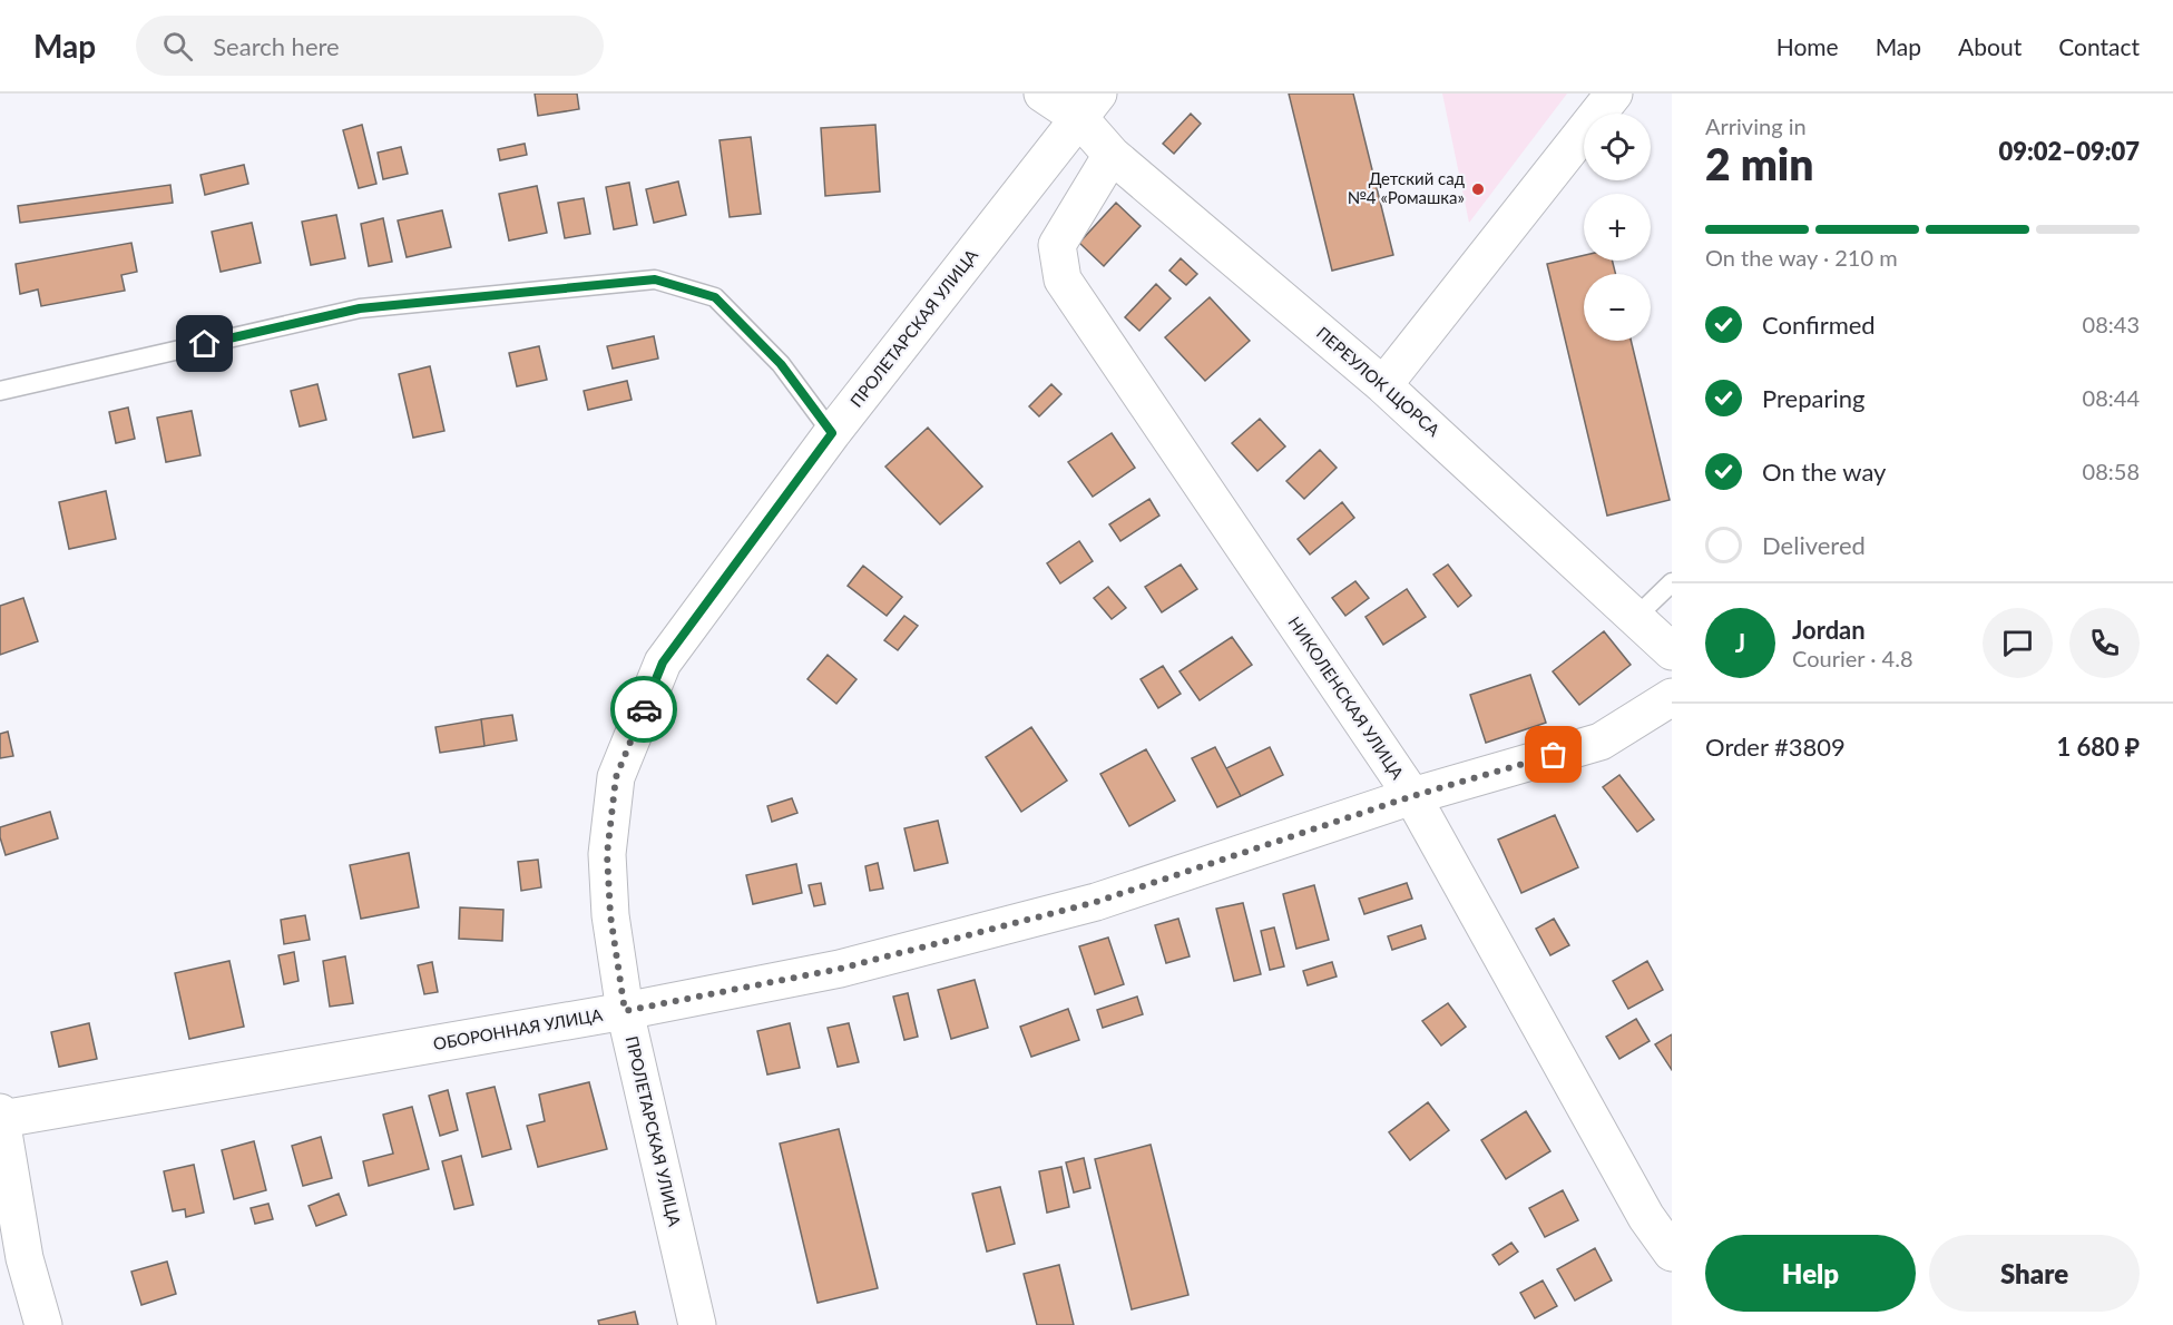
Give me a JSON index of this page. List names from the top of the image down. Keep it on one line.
{"streets":{"street":["ПРОЛЕТАРСКАЯ УЛИЦА","ПЕРЕУЛОК ЩОРСА","НИКОЛЕНСКАЯ УЛИЦА","ОБОРОННАЯ УЛИЦА"]},"crossings":[["ПРОЛЕТАРСКАЯ УЛИЦА","ПЕРЕУЛОК ЩОРСА"],["ПРОЛЕТАРСКАЯ УЛИЦА","ОБОРОННАЯ УЛИЦА"],["ПЕРЕУЛОК ЩОРСА","НИКОЛЕНСКАЯ УЛИЦА"],["НИКОЛЕНСКАЯ УЛИЦА","ОБОРОННАЯ УЛИЦА"]],"places":["Детский сад №4 «Ромашка»"],"page":{"header":"Map","search":"Search here","nav":["Home","Map","About","Contact"],"heading":["2 min","Arriving in","09:02–09:07"],"panel":["Jordan","Courier · 4.8","Order #3809","1 680 ₽"],"map_buttons":["+","−"],"bar":"On the way · 210 m","list":[["Confirmed","08:43"],["Preparing","08:44"],["On the way","08:58"],"Delivered"],"round":"J","buttons":["Help","Share"]}}
